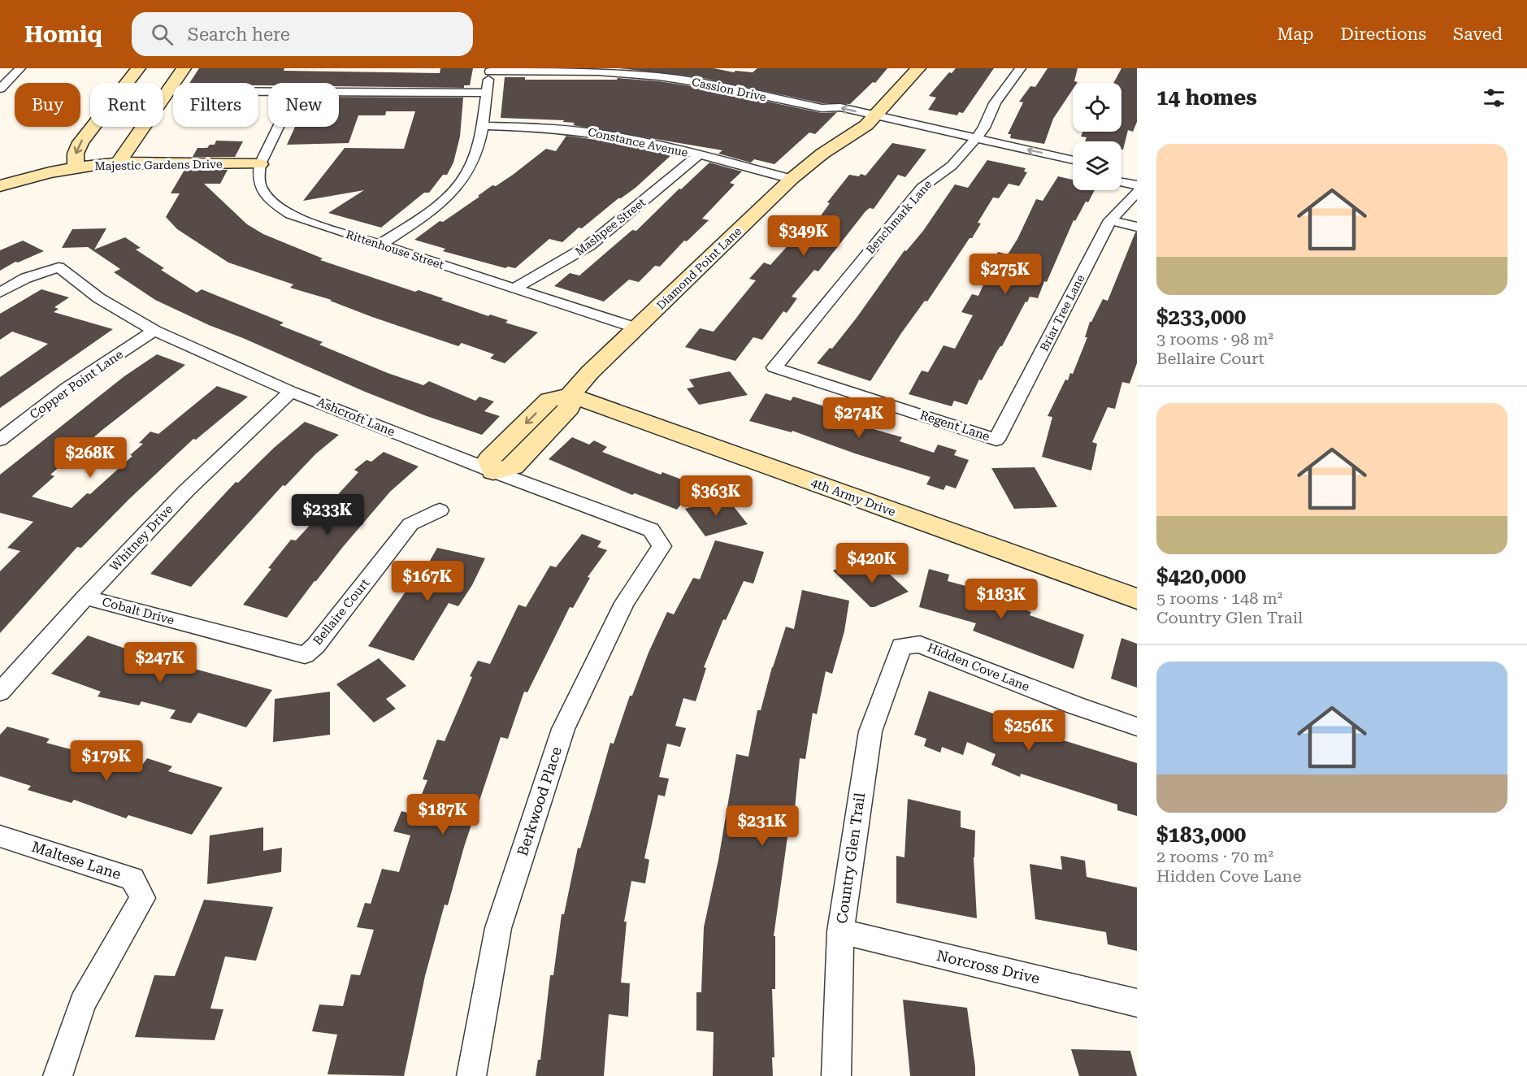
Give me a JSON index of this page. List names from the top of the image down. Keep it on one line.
{"streets":{"street":["Cassion Drive","Constance Avenue","Majestic Gardens Drive","Benchmark Lane","Mashpee Street","Rittenhouse Street","Diamond Point Lane","Briar Tree Lane","Copper Point Lane","Ashcroft Lane","Regent Lane","4th Army Drive","Whitney Drive","Cobalt Drive","Bellaire Court","Hidden Cove Lane","Berkwood Place","Country Glen Trail","Maltese Lane","Norcross Drive"]},"crossings":[["Cassion Drive","Benchmark Lane"],["Cassion Drive","Diamond Point Lane"],["Constance Avenue","Mashpee Street"],["Constance Avenue","Diamond Point Lane"],["Majestic Gardens Drive","Rittenhouse Street"],["Benchmark Lane","Regent Lane"],["Mashpee Street","Rittenhouse Street"],["Rittenhouse Street","Diamond Point Lane"],["Diamond Point Lane","Ashcroft Lane"],["Diamond Point Lane","4th Army Drive"],["Briar Tree Lane","Regent Lane"],["Copper Point Lane","Ashcroft Lane"],["Ashcroft Lane","Whitney Drive"],["Ashcroft Lane","Berkwood Place"],["Whitney Drive","Cobalt Drive"],["Cobalt Drive","Bellaire Court"],["Hidden Cove Lane","Country Glen Trail"],["Country Glen Trail","Norcross Drive"]],"page":{"header":"Homiq","search":"Search here","nav":["Map","Directions","Saved"],"heading":"14 homes","chip":["Buy","Rent","Filters","New"],"list":[{"name":"$233,000","note":"3 rooms · 98 m² · Bellaire Court"},{"name":"$420,000","note":"5 rooms · 148 m² · Country Glen Trail"},{"name":"$183,000","note":"2 rooms · 70 m² · Hidden Cove Lane"}],"price":["$349K","$275K","$274K","$268K","$363K","$233K","$420K","$167K","$183K","$247K","$256K","$179K","$187K","$231K"]}}
